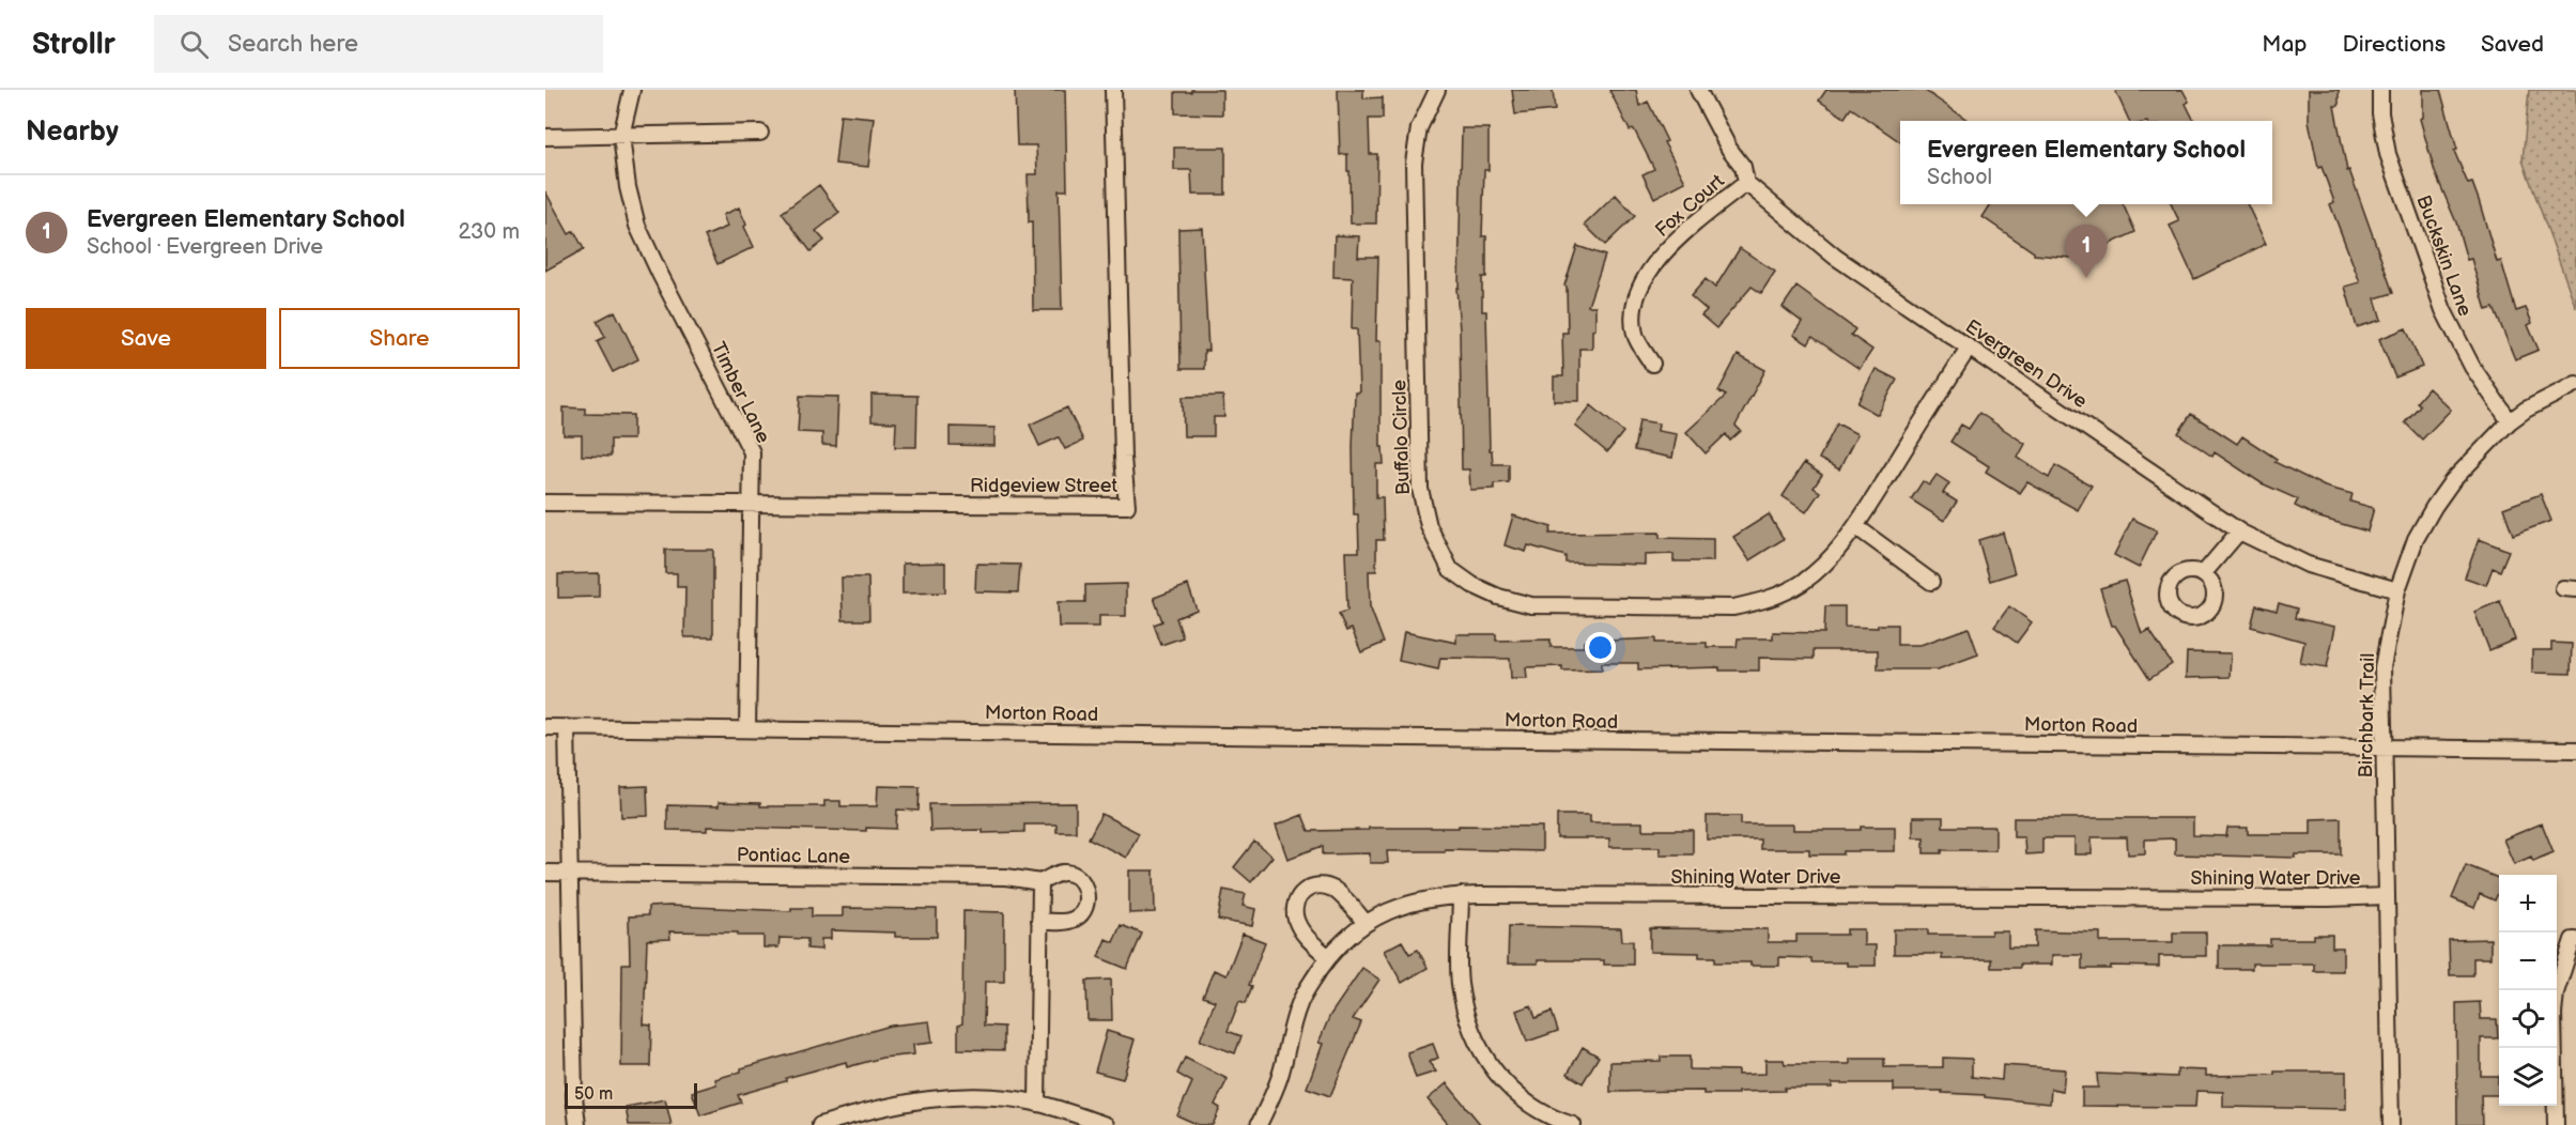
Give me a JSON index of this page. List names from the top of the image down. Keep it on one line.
{"streets":{"street":["Fox Court","Buckskin Lane","Evergreen Drive","Timber Lane","Buffalo Circle","Ridgeview Street","Morton Road","Birchbark Trail","Pontiac Lane","Shining Water Drive"]},"crossings":[["Fox Court","Evergreen Drive"],["Buckskin Lane","Birchbark Trail"],["Evergreen Drive","Buffalo Circle"],["Evergreen Drive","Birchbark Trail"],["Timber Lane","Ridgeview Street"],["Timber Lane","Morton Road"],["Morton Road","Birchbark Trail"],["Birchbark Trail","Shining Water Drive"]],"scale_bar":"50 m","page":{"header":"Strollr","search":"Search here","nav":["Map","Directions","Saved"],"heading":"Nearby","popup":["Evergreen Elementary School","School"],"list":[{"mark":"1","name":"Evergreen Elementary School","note":"School · Evergreen Drive","value":"230 m"}],"pins":"1","buttons":["Save","Share"],"map_buttons":["+","−"],"scale":"50 m"}}
